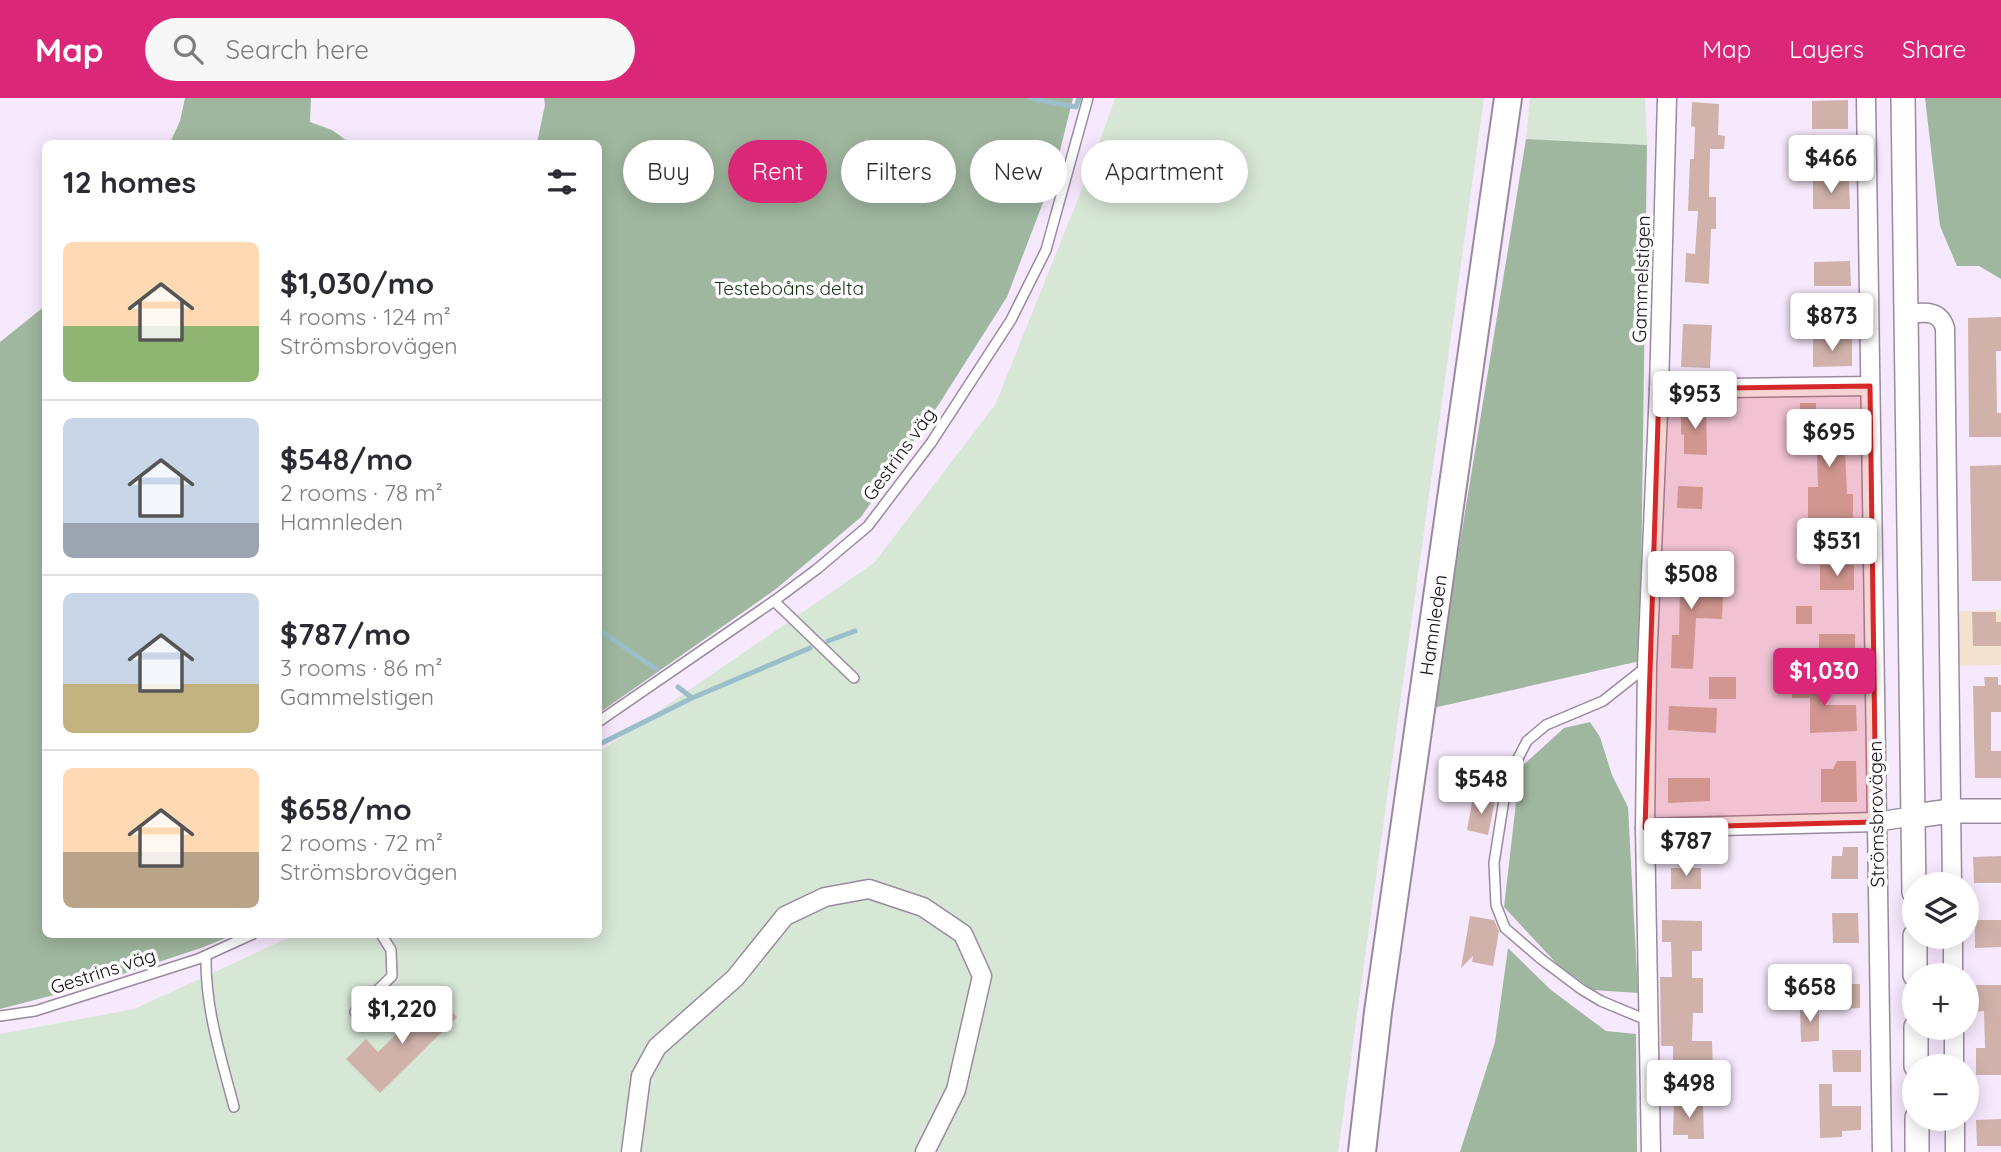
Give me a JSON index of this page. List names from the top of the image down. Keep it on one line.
{"streets":{"main road":["Hamnleden"],"street":["Gammelstigen","Strömsbrovägen"],"lane":["Gestrins väg"]},"parks":["Testeboåns delta"],"page":{"header":"Map","search":"Search here","nav":["Map","Layers","Share"],"price":["$466","$873","$953","$695","$531","$508","$1,030","$548","$787","$658","$1,220","$498"],"chip":["Buy","Rent","Filters","New","Apartment"],"heading":"12 homes","list":[{"name":"$1,030/mo","note":"4 rooms · 124 m² · Strömsbrovägen"},{"name":"$548/mo","note":"2 rooms · 78 m² · Hamnleden"},{"name":"$787/mo","note":"3 rooms · 86 m² · Gammelstigen"},{"name":"$658/mo","note":"2 rooms · 72 m² · Strömsbrovägen"}],"map_buttons":["+","−"]}}
